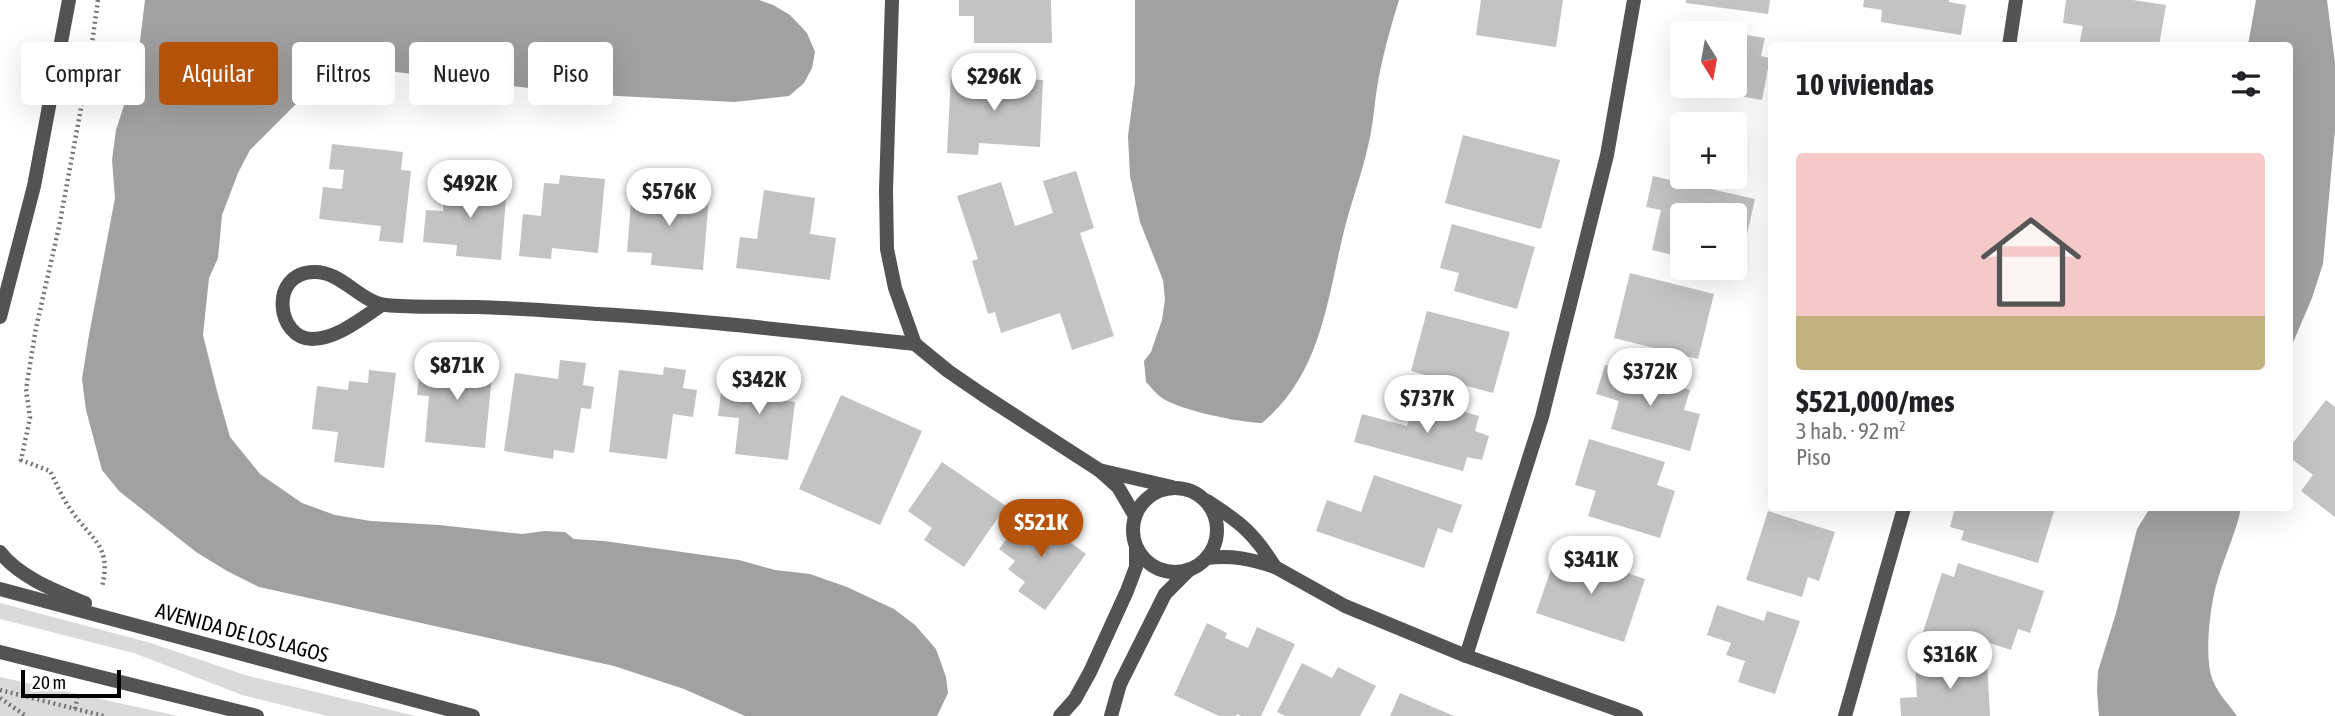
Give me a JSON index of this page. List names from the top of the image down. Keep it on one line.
{"streets":{"street":["AVENIDA DE LOS LAGOS"]},"scale_bar":"20 m","north":"bottom","page":{"map_buttons":["+","−"],"chip":["Comprar","Alquilar","Filtros","Nuevo","Piso"],"heading":"10 viviendas","price":["$296K","$492K","$576K","$871K","$372K","$342K","$737K","$521K","$341K","$316K"],"list":[{"name":"$521,000/mes","note":"3 hab. · 92 m² · Piso"}],"scale":"20 m"}}
